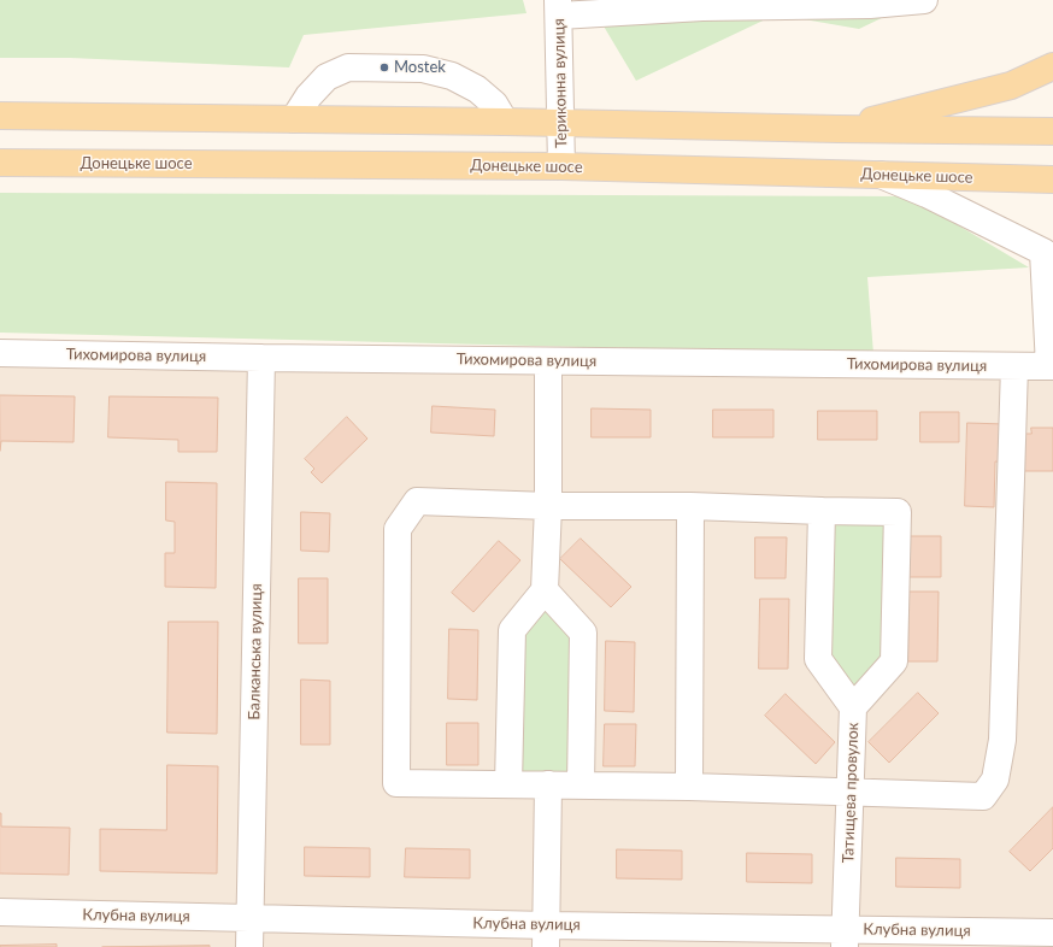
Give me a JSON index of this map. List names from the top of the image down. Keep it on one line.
{"streets":{"main road":["Донецьке шосе"],"street":["Териконна вулиця","Тихомирова вулиця","Балканська вулиця","Татищева провулок","Клубна вулиця"]},"crossings":[["Териконна вулиця","Донецьке шосе"],["Тихомирова вулиця","Балканська вулиця"],["Балканська вулиця","Клубна вулиця"],["Татищева провулок","Клубна вулиця"]],"places":["Mostek"]}
